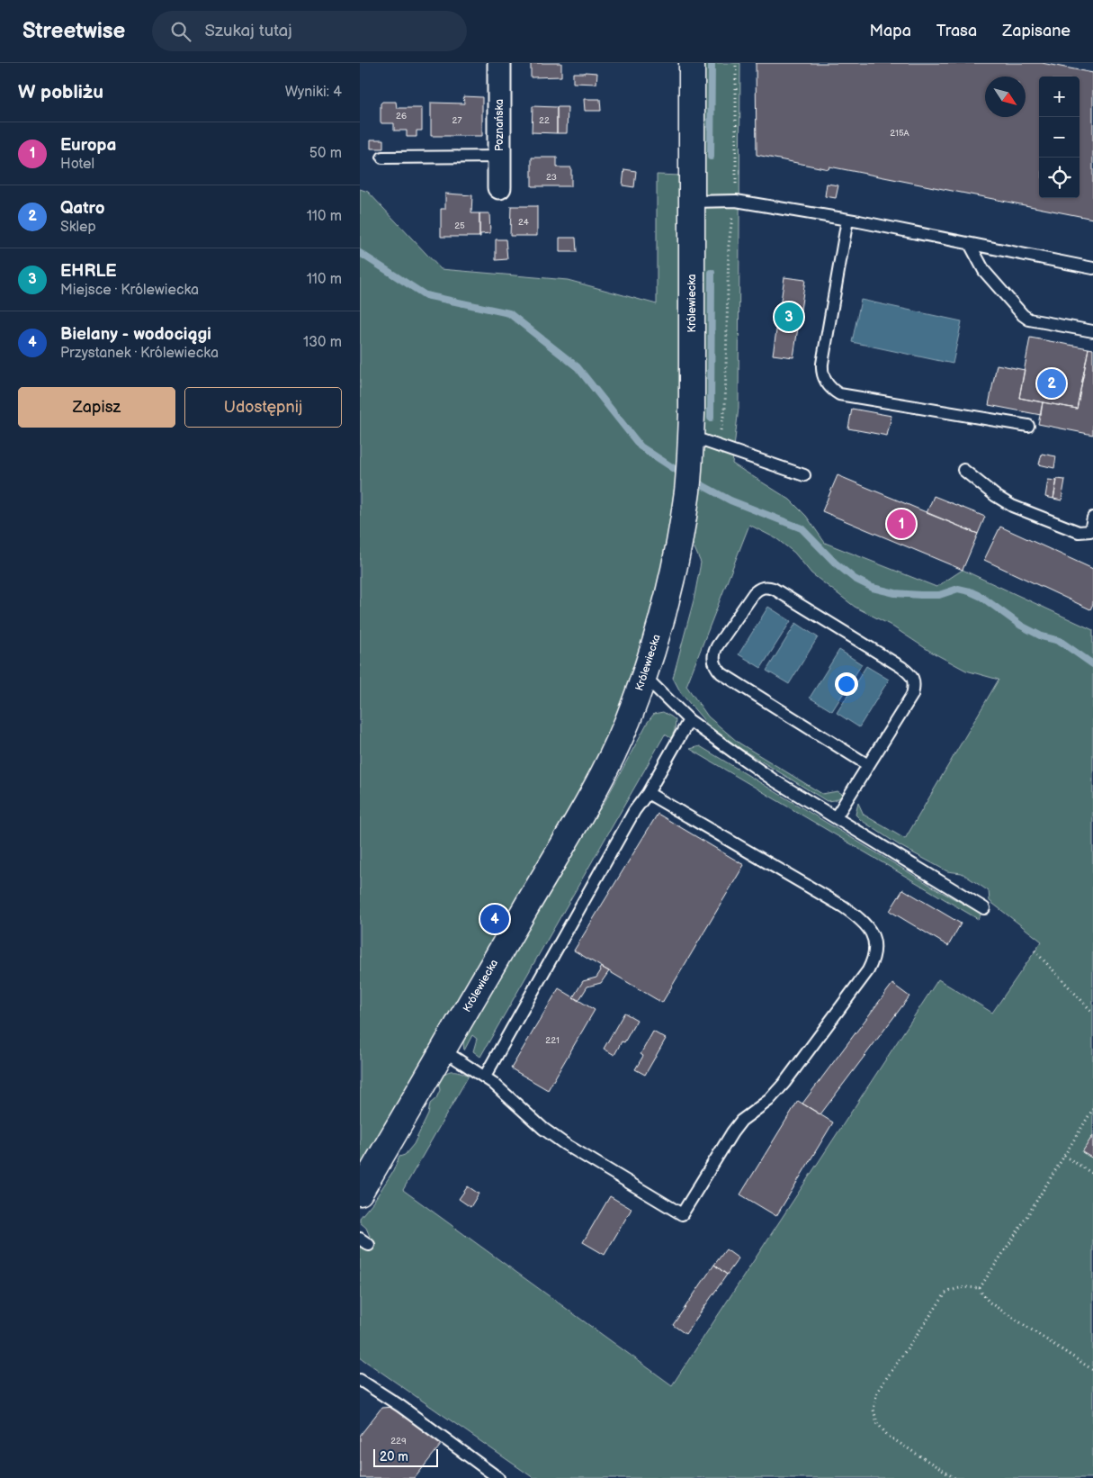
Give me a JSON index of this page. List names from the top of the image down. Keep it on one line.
{"streets":{"main road":["Królewiecka"],"street":["Poznańska"]},"house_numbers":["26","27","22","215A","23","24","25","221","229"],"scale_bar":"20 m","north":"bottom right","page":{"header":"Streetwise","search":"Szukaj tutaj","nav":["Mapa","Trasa","Zapisane"],"heading":["W pobliżu","Wyniki: 4"],"map_buttons":["+","−"],"list":[{"mark":"1","name":"Europa","note":"Hotel","value":"50 m"},{"mark":"2","name":"Qatro","note":"Sklep","value":"110 m"},{"mark":"3","name":"EHRLE","note":"Miejsce · Królewiecka","value":"110 m"},{"mark":"4","name":"Bielany - wodociągi","note":"Przystanek · Królewiecka","value":"130 m"}],"pins":["3","2","1","4"],"buttons":["Zapisz","Udostępnij"],"scale":"20 m"}}
